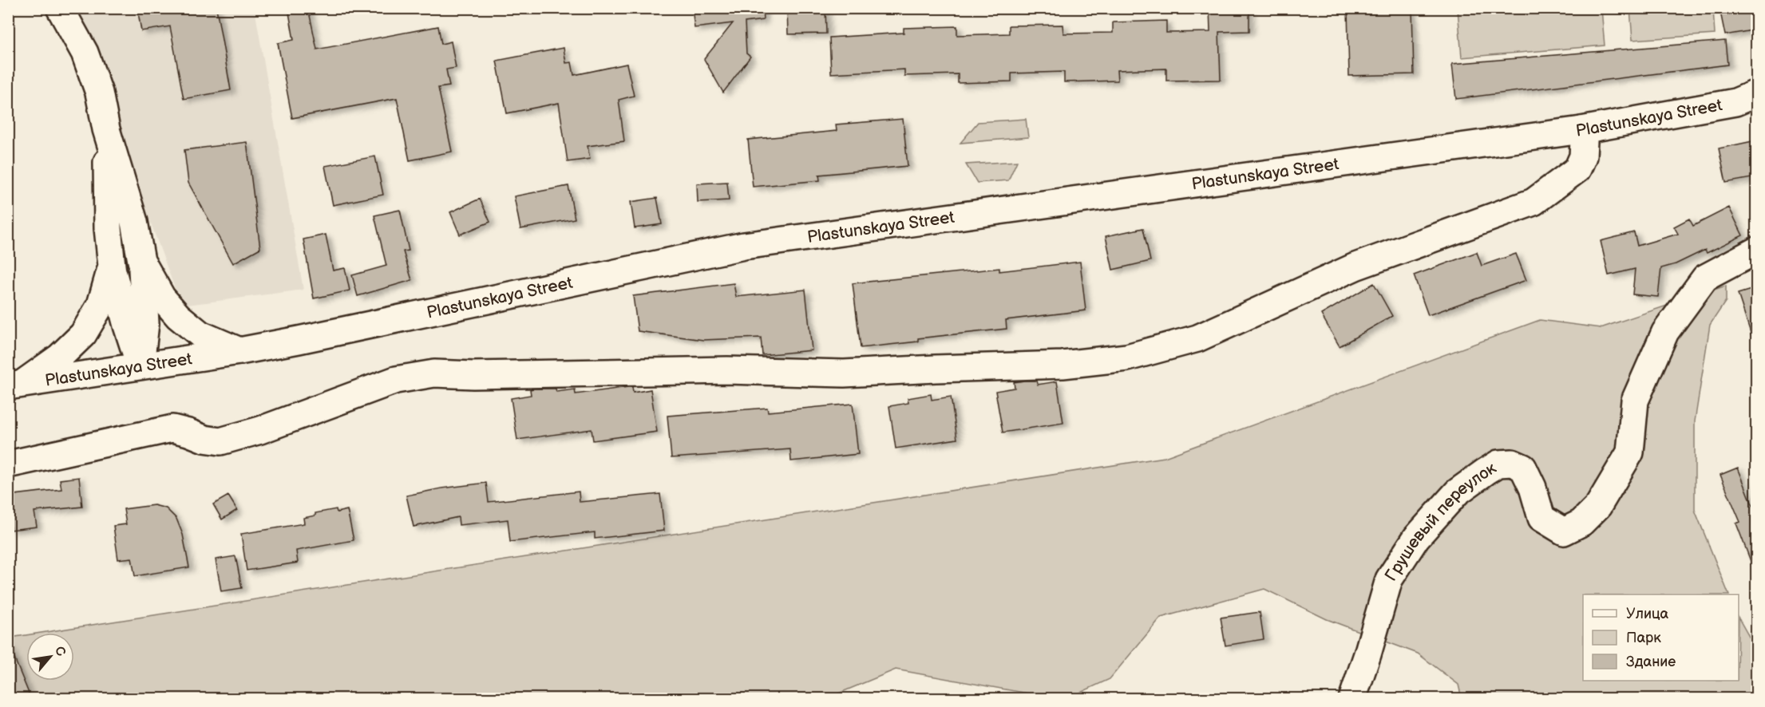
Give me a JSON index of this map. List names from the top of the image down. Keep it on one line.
{"streets":{"main road":["Plastunskaya Street","Грушевый переулок"]},"legend":["Улица","Парк","Здание"],"north":"top right"}
